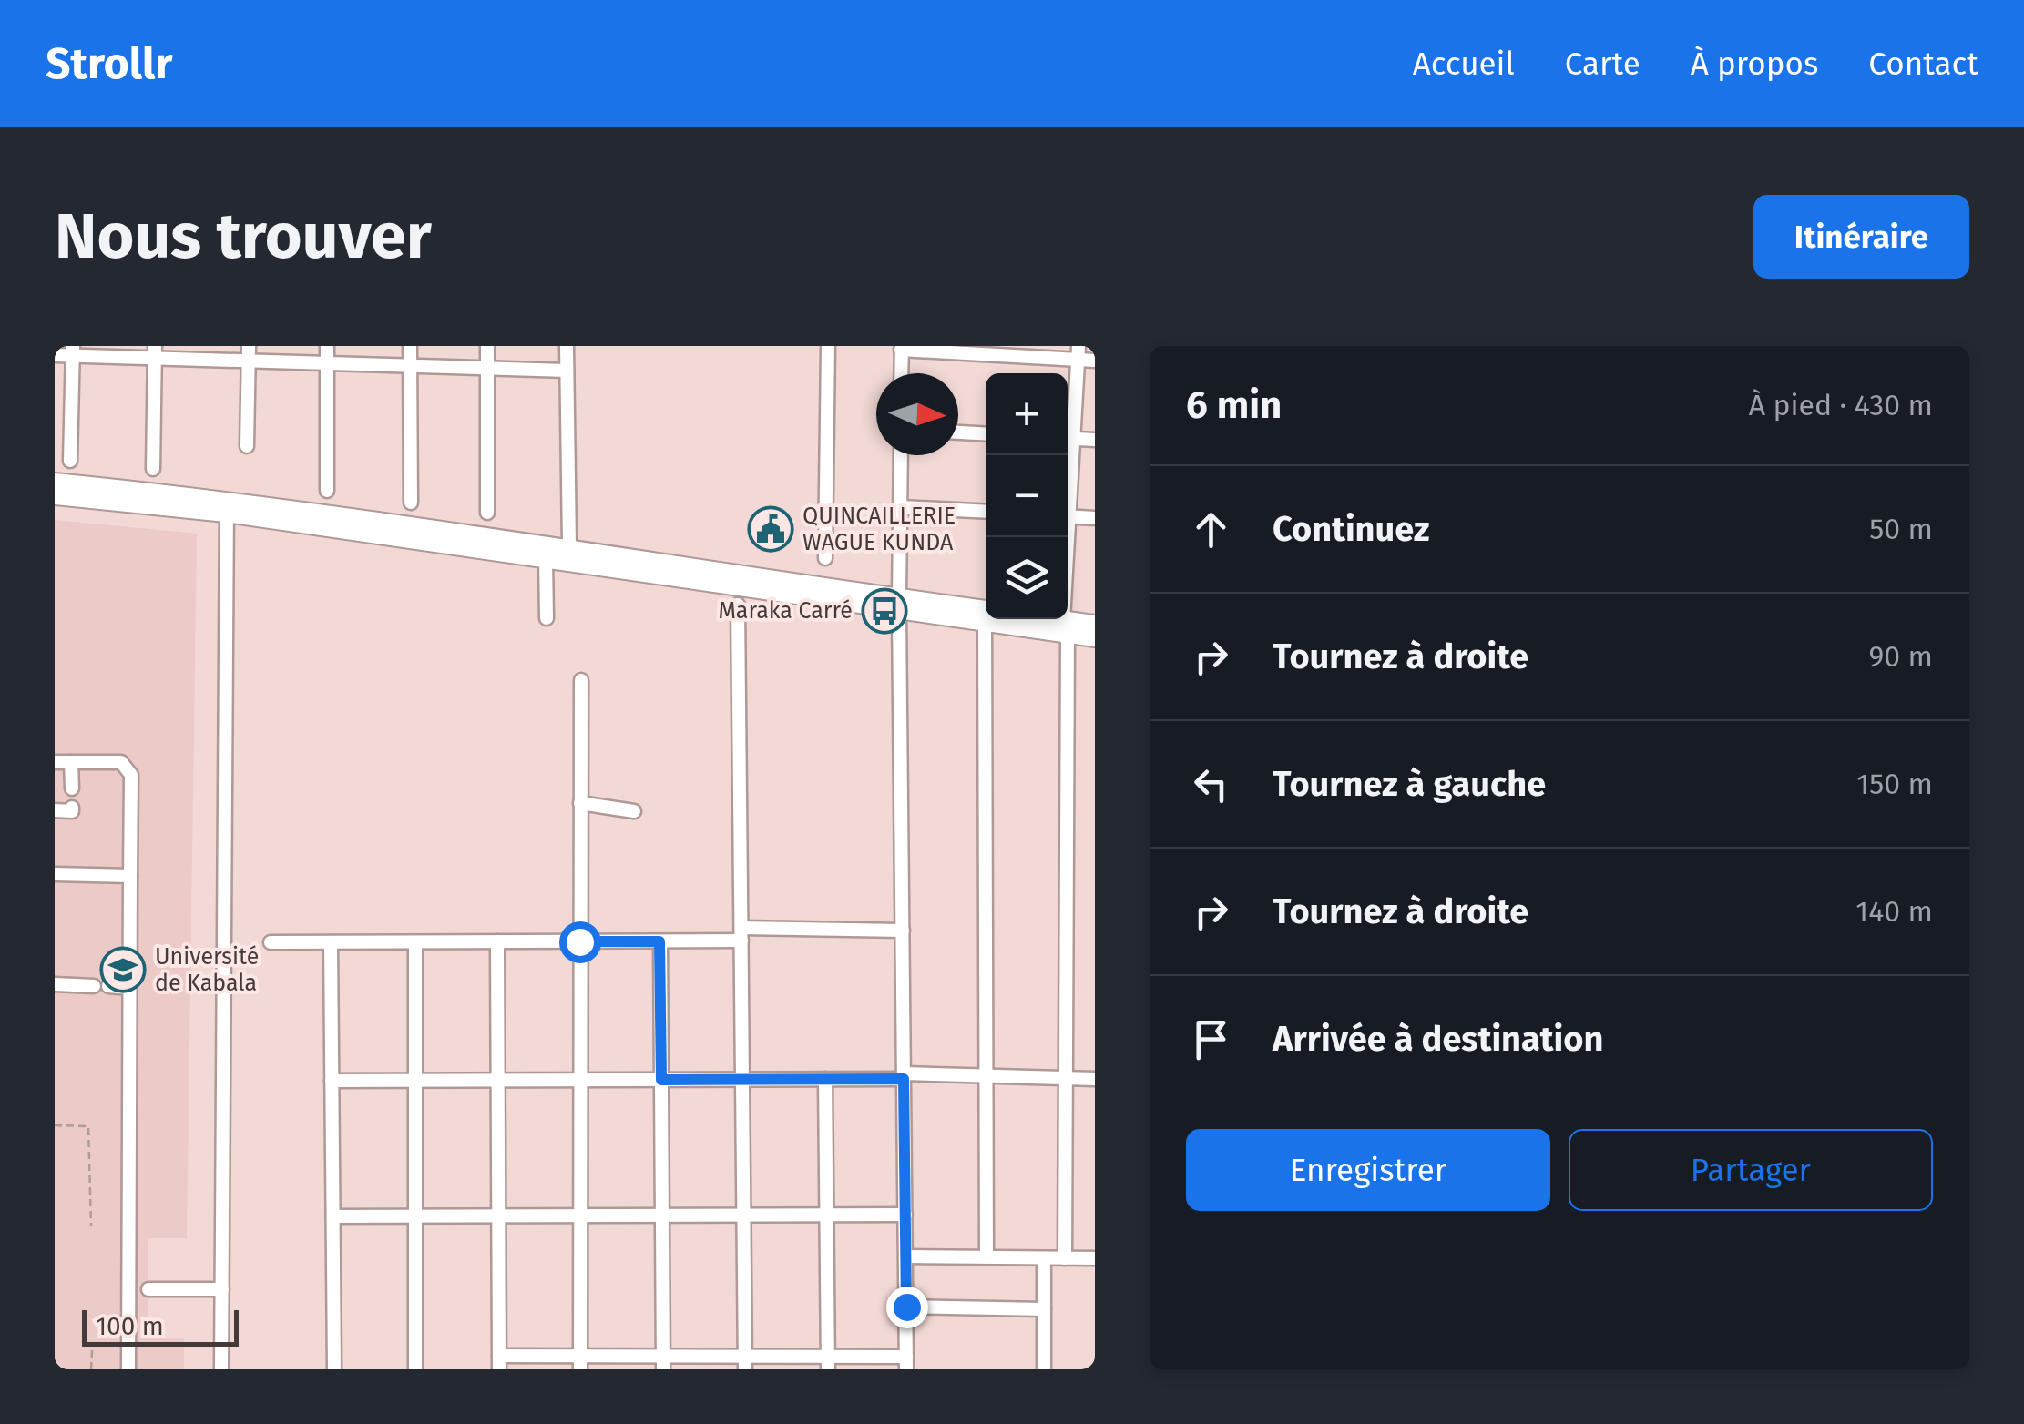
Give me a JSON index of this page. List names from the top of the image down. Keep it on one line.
{"places":{"public building":["QUINCAILLERIE WAGUE KUNDA"],"bus stop":["Maraka Carré"],"school or university":["Université de Kabala"]},"scale_bar":"100 m","north":"right","page":{"header":"Strollr","nav":["Accueil","Carte","À propos","Contact"],"buttons":["Itinéraire",["Enregistrer","Partager"]],"title":"Nous trouver","heading":["6 min","À pied · 430 m"],"map_buttons":["+","−"],"list":[["Continuez","50 m"],["Tournez à droite","90 m"],["Tournez à gauche","150 m"],["Tournez à droite","140 m"],"Arrivée à destination"],"scale":"100 m"}}
